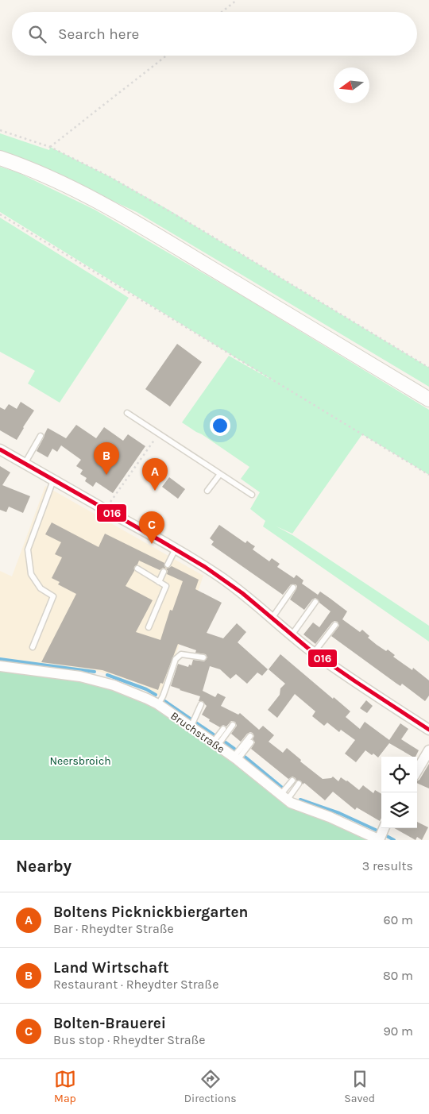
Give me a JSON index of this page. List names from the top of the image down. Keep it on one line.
{"streets":{"street":["Bruchstraße"]},"parks":["Neersbroich"],"lines":["transit line 016"],"north":"left","page":{"search":"Search here","pins":["B","A","C"],"heading":["Nearby","3 results"],"list":[{"mark":"A","name":"Boltens Picknickbiergarten","note":"Bar · Rheydter Straße","value":"60 m"},{"mark":"B","name":"Land Wirtschaft","note":"Restaurant · Rheydter Straße","value":"80 m"},{"mark":"C","name":"Bolten-Brauerei","note":"Bus stop · Rheydter Straße","value":"90 m"}],"nav":["Map","Directions","Saved"]}}
